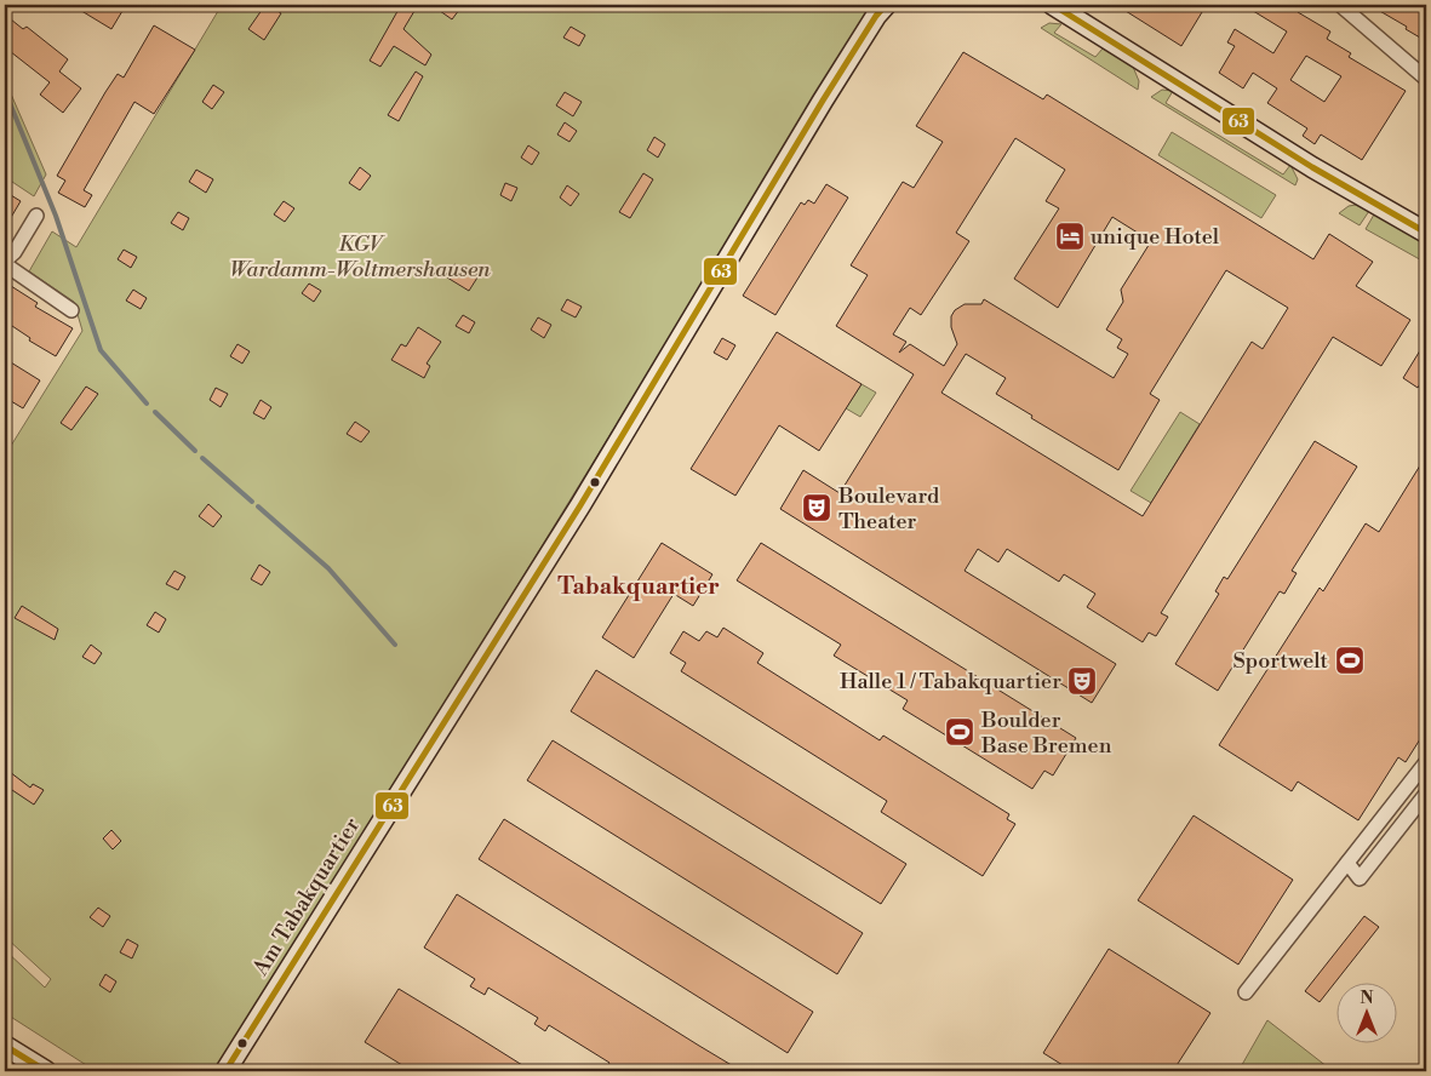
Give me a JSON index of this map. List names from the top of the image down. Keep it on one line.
{"streets":{"street":["Am Tabakquartier"]},"districts":["Tabakquartier"],"parks":["KGV Wardamm-Woltmershausen"],"places":{"hotel":["unique Hotel"],"theatre":["Boulevard Theater","Halle 1 / Tabakquartier"],"sports":["Sportwelt","Boulder Base Bremen"]},"lines":["transit line 63"],"north":"top"}
